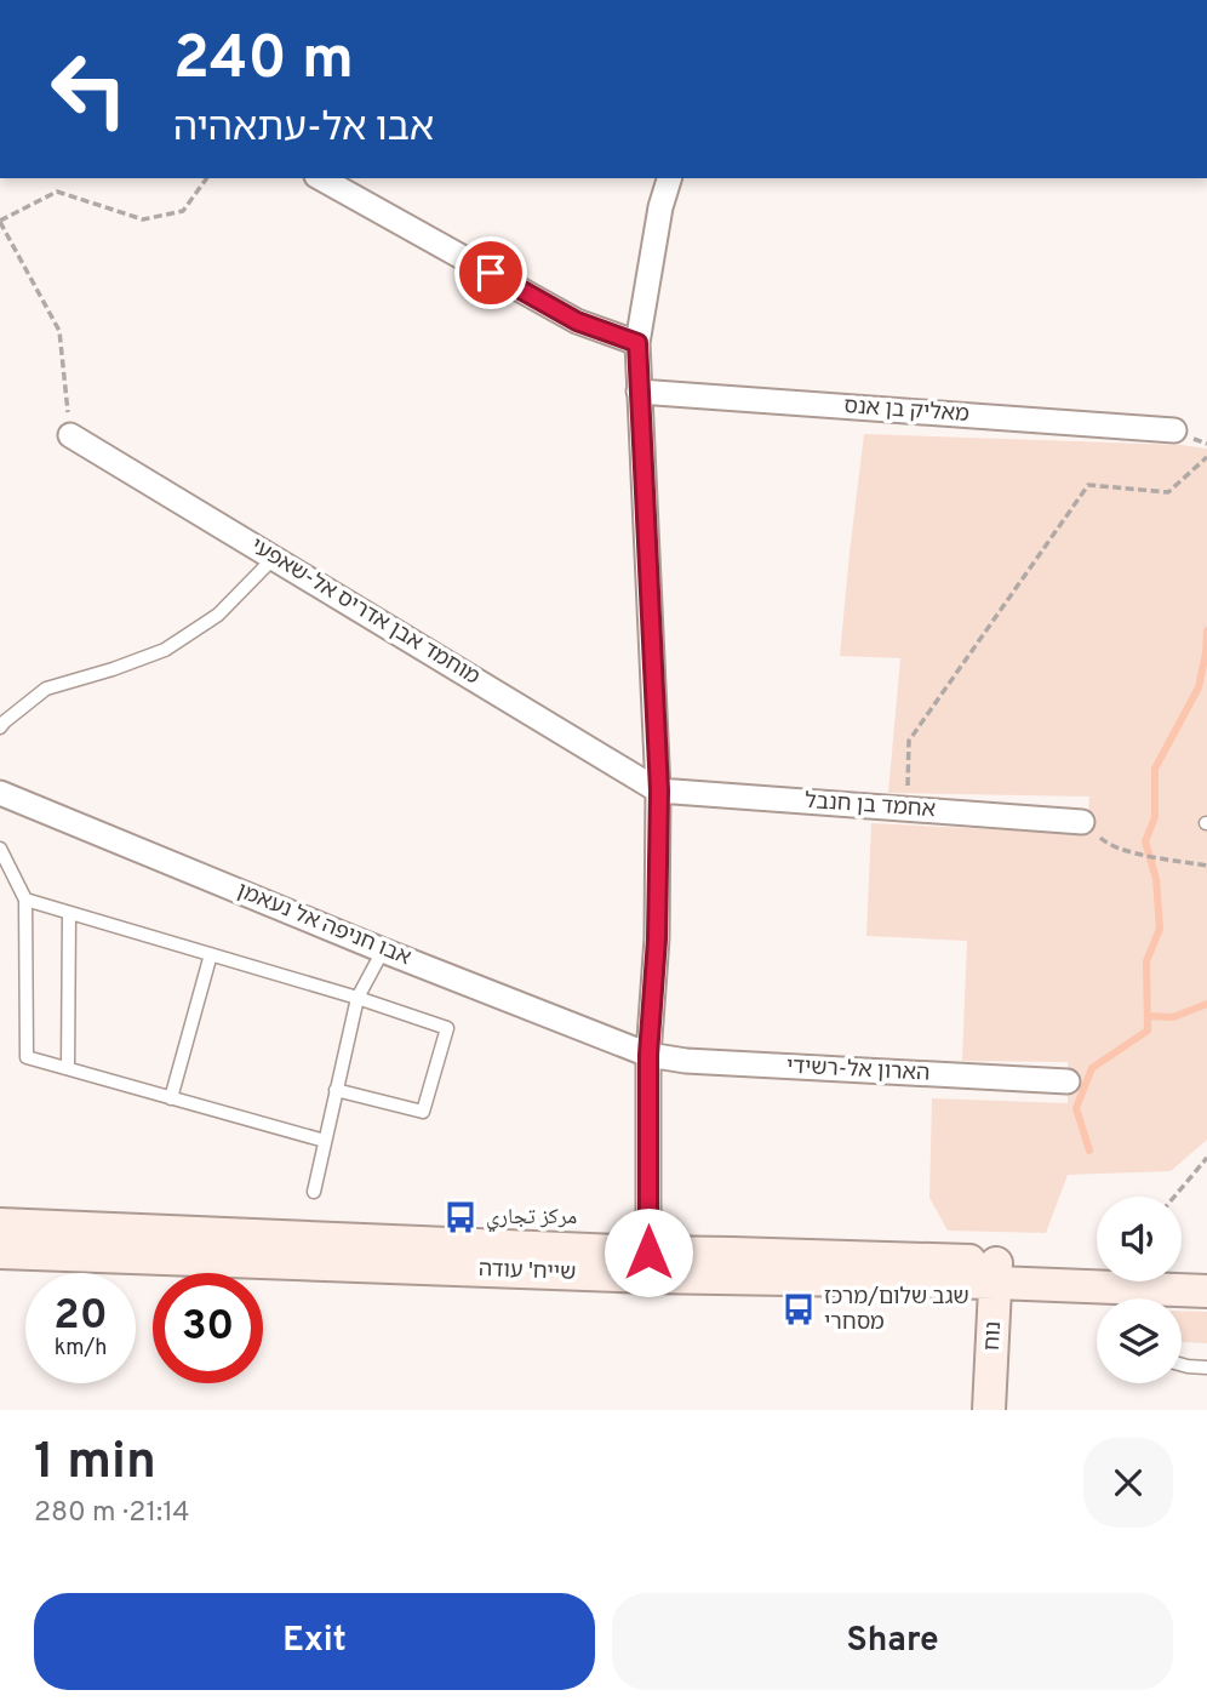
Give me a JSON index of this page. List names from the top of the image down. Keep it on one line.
{"streets":{"main road":["שייח' עודה","נוח"],"street":["מאליק בן אנס","מוחמד אבן אדריס אל-שאפעי","אחמד בן חנבל","אבו חניפה אל נעאמן","הארון אל-רשידי"]},"crossings":[["מוחמד אבן אדריס אל-שאפעי","אחמד בן חנבל"],["אבו חניפה אל נעאמן","הארון אל-רשידי"],["שייח' עודה","נוח"]],"places":{"bus stop":["مركز تجاري","שגב שלום/מרכז מסחרי"]},"page":{"turn":["240 m","אבו אל-עתאהיה"],"speed":"20 km/h","limit":"30","heading":["1 min","280 m · 21:14"],"buttons":["Exit","Share"]}}
